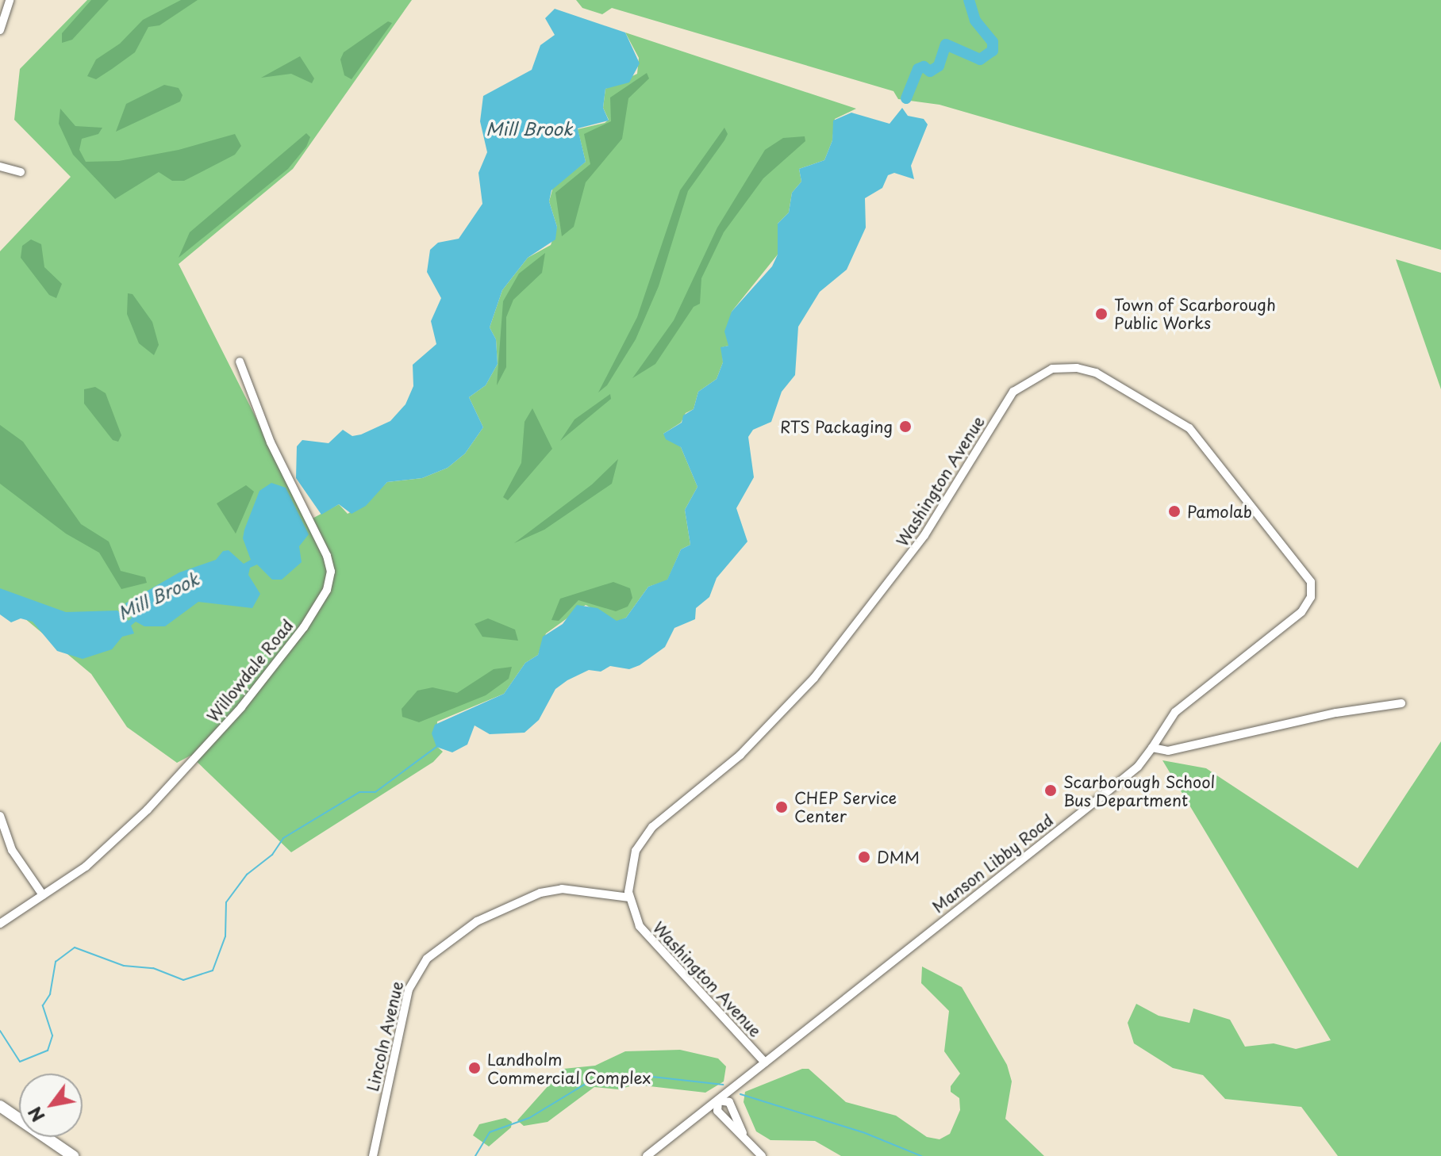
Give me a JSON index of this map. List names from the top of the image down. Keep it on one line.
{"streets":{"street":["Washington Avenue","Willowdale Road","Manson Libby Road","Lincoln Avenue"]},"crossings":[["Washington Avenue","Manson Libby Road"],["Washington Avenue","Lincoln Avenue"]],"water":["Mill Brook"],"places":["Town of Scarborough Public Works","RTS Packaging","Pamolab","Scarborough School Bus Department","CHEP Service Center","DMM","Landholm Commercial Complex"],"north":"bottom left"}
